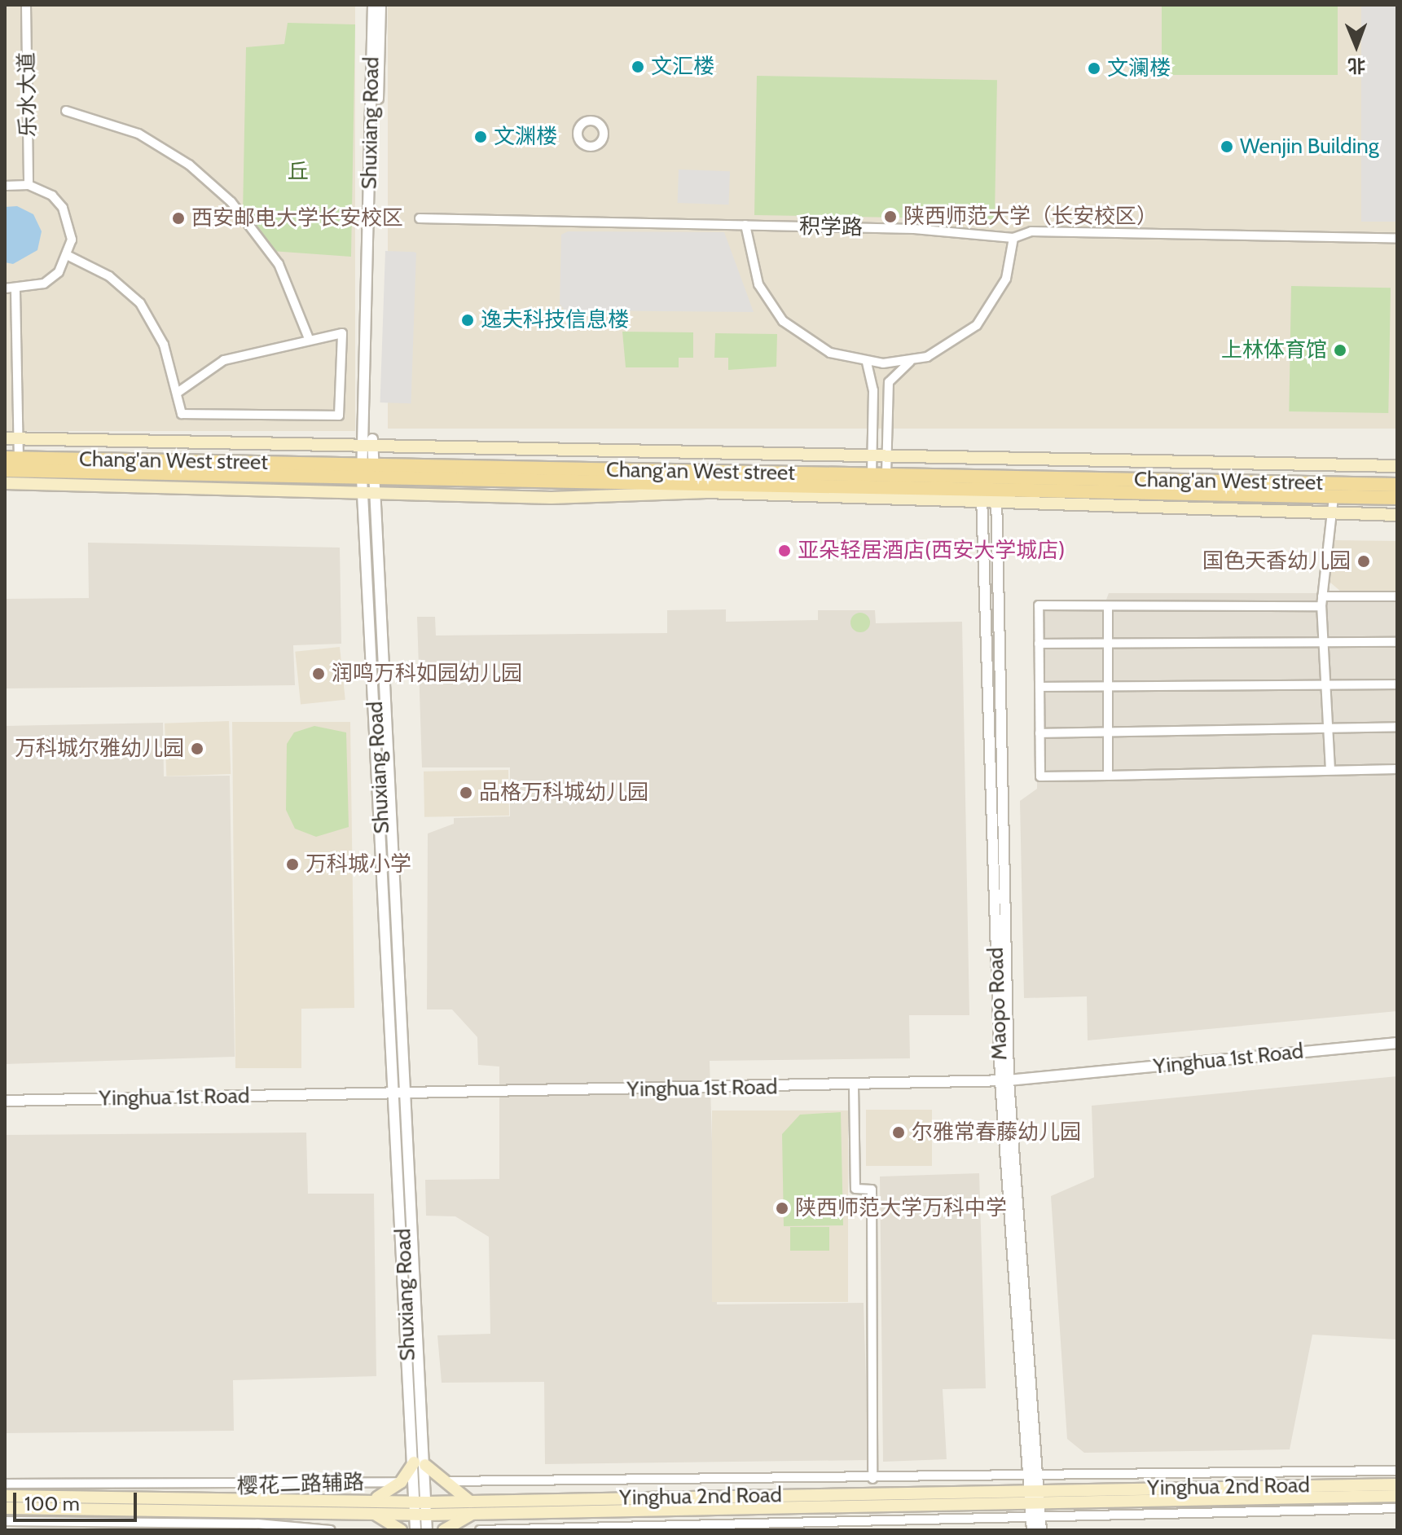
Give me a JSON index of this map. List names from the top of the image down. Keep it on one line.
{"streets":{"main road":["Chang'an West street","Yinghua 2nd Road"],"street":["乐水大道","Shuxiang Road","积学路","Maopo Road","Yinghua 1st Road","樱花二路辅路"]},"crossings":[["Shuxiang Road","Chang'an West street"],["Shuxiang Road","Yinghua 1st Road"],["Shuxiang Road","Yinghua 2nd Road"],["Chang'an West street","Maopo Road"],["Maopo Road","Yinghua 1st Road"],["Maopo Road","Yinghua 2nd Road"]],"parks":["丘"],"places":["文汇楼","文澜楼","文渊楼","Wenjin Building","陕西师范大学（长安校区）","西安邮电大学长安校区","逸夫科技信息楼","上林体育馆","亚朵轻居酒店(西安大学城店)","国色天香幼儿园","润鸣万科如园幼儿园","万科城尔雅幼儿园","品格万科城幼儿园","万科城小学","尔雅常春藤幼儿园","陕西师范大学万科中学"],"scale_bar":"100 m","north":"bottom"}
